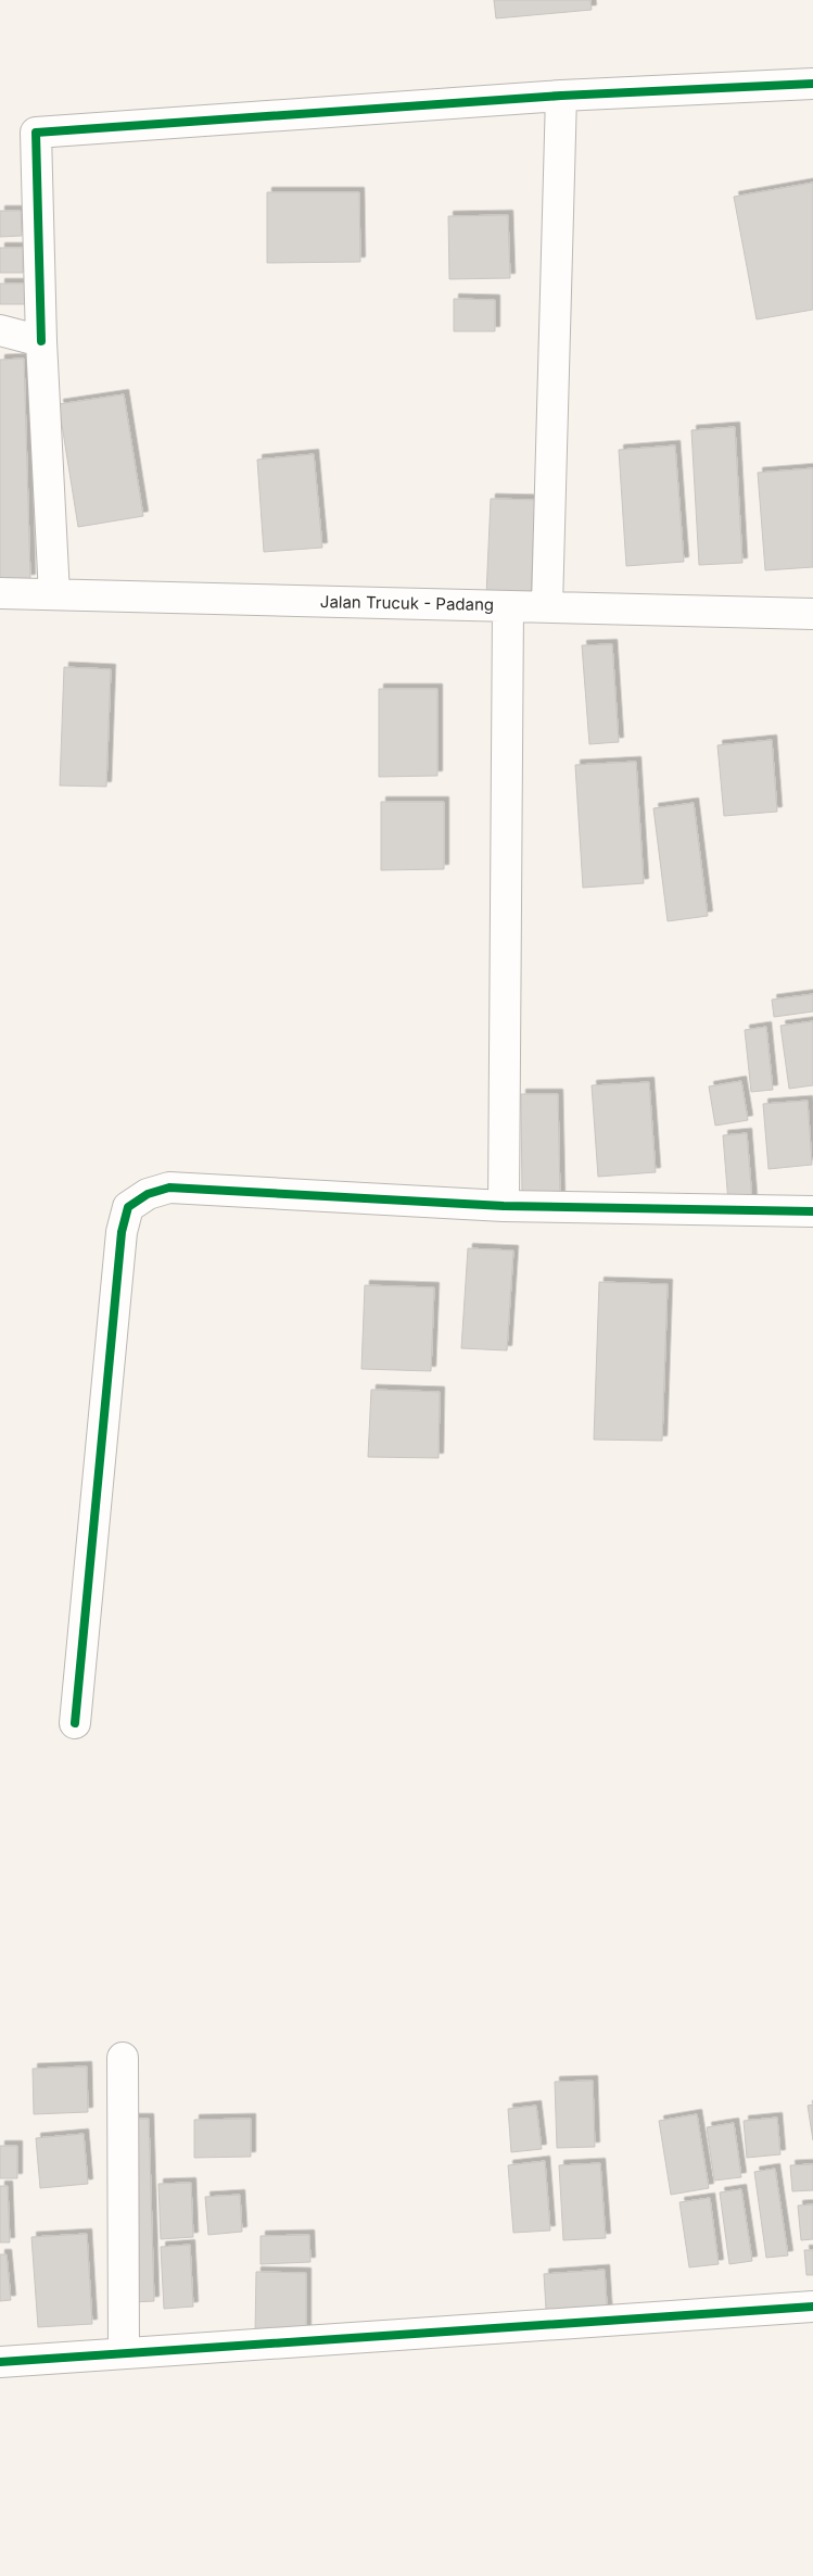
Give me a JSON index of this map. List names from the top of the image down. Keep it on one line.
{"streets":{"street":["Jalan Trucuk - Padang"]}}
